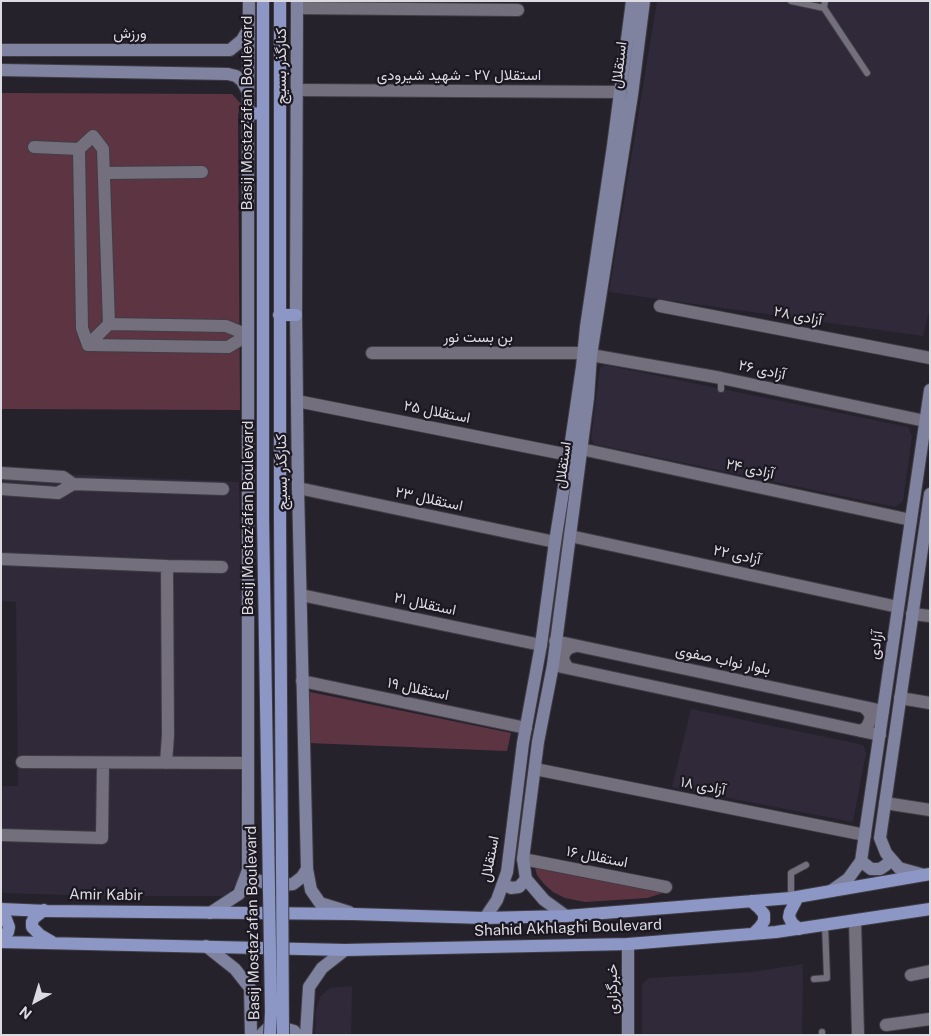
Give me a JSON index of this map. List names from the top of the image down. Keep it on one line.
{"streets":{"main road":["Basij Mostaz'afan Boulevard","Amir Kabir","Shahid Akhlaghi Boulevard"],"street":["ورزش","استقلال","کنارگذر بسیج","استقلال ۲۷ - شهید شیرودی","آزادی ۲۸","بن بست نور","آزادی ۲۶","استقلال ۲۵","آزادی ۲۴","استقلال ۲۳","آزادی ۲۲","استقلال ۲۱","آزادی","بلوار نواب صفوی","استقلال ۱۹","آزادی ۱۸","استقلال ۱۶","خبرگزاری"]},"crossings":[["استقلال","استقلال ۲۷ - شهید شیرودی"],["استقلال","بن بست نور"],["استقلال","آزادی ۲۶"],["استقلال","استقلال ۲۵"],["استقلال","آزادی ۲۴"],["استقلال","استقلال ۲۳"],["استقلال","آزادی ۲۲"],["استقلال","استقلال ۲۱"],["استقلال","بلوار نواب صفوی"],["استقلال","استقلال ۱۹"],["استقلال","آزادی ۱۸"],["استقلال","استقلال ۱۶"],["استقلال","Shahid Akhlaghi Boulevard"],["کنارگذر بسیج","استقلال ۲۷ - شهید شیرودی"],["کنارگذر بسیج","استقلال ۲۵"],["کنارگذر بسیج","استقلال ۲۳"],["کنارگذر بسیج","استقلال ۲۱"],["کنارگذر بسیج","استقلال ۱۹"],["کنارگذر بسیج","Shahid Akhlaghi Boulevard"],["بن بست نور","آزادی ۲۶"],["آزادی ۲۶","آزادی"],["آزادی ۲۴","آزادی"],["آزادی ۲۲","آزادی"],["آزادی","بلوار نواب صفوی"],["آزادی","آزادی ۱۸"],["آزادی","Shahid Akhlaghi Boulevard"],["Amir Kabir","Shahid Akhlaghi Boulevard"],["Shahid Akhlaghi Boulevard","خبرگزاری"]],"north":"bottom left"}
